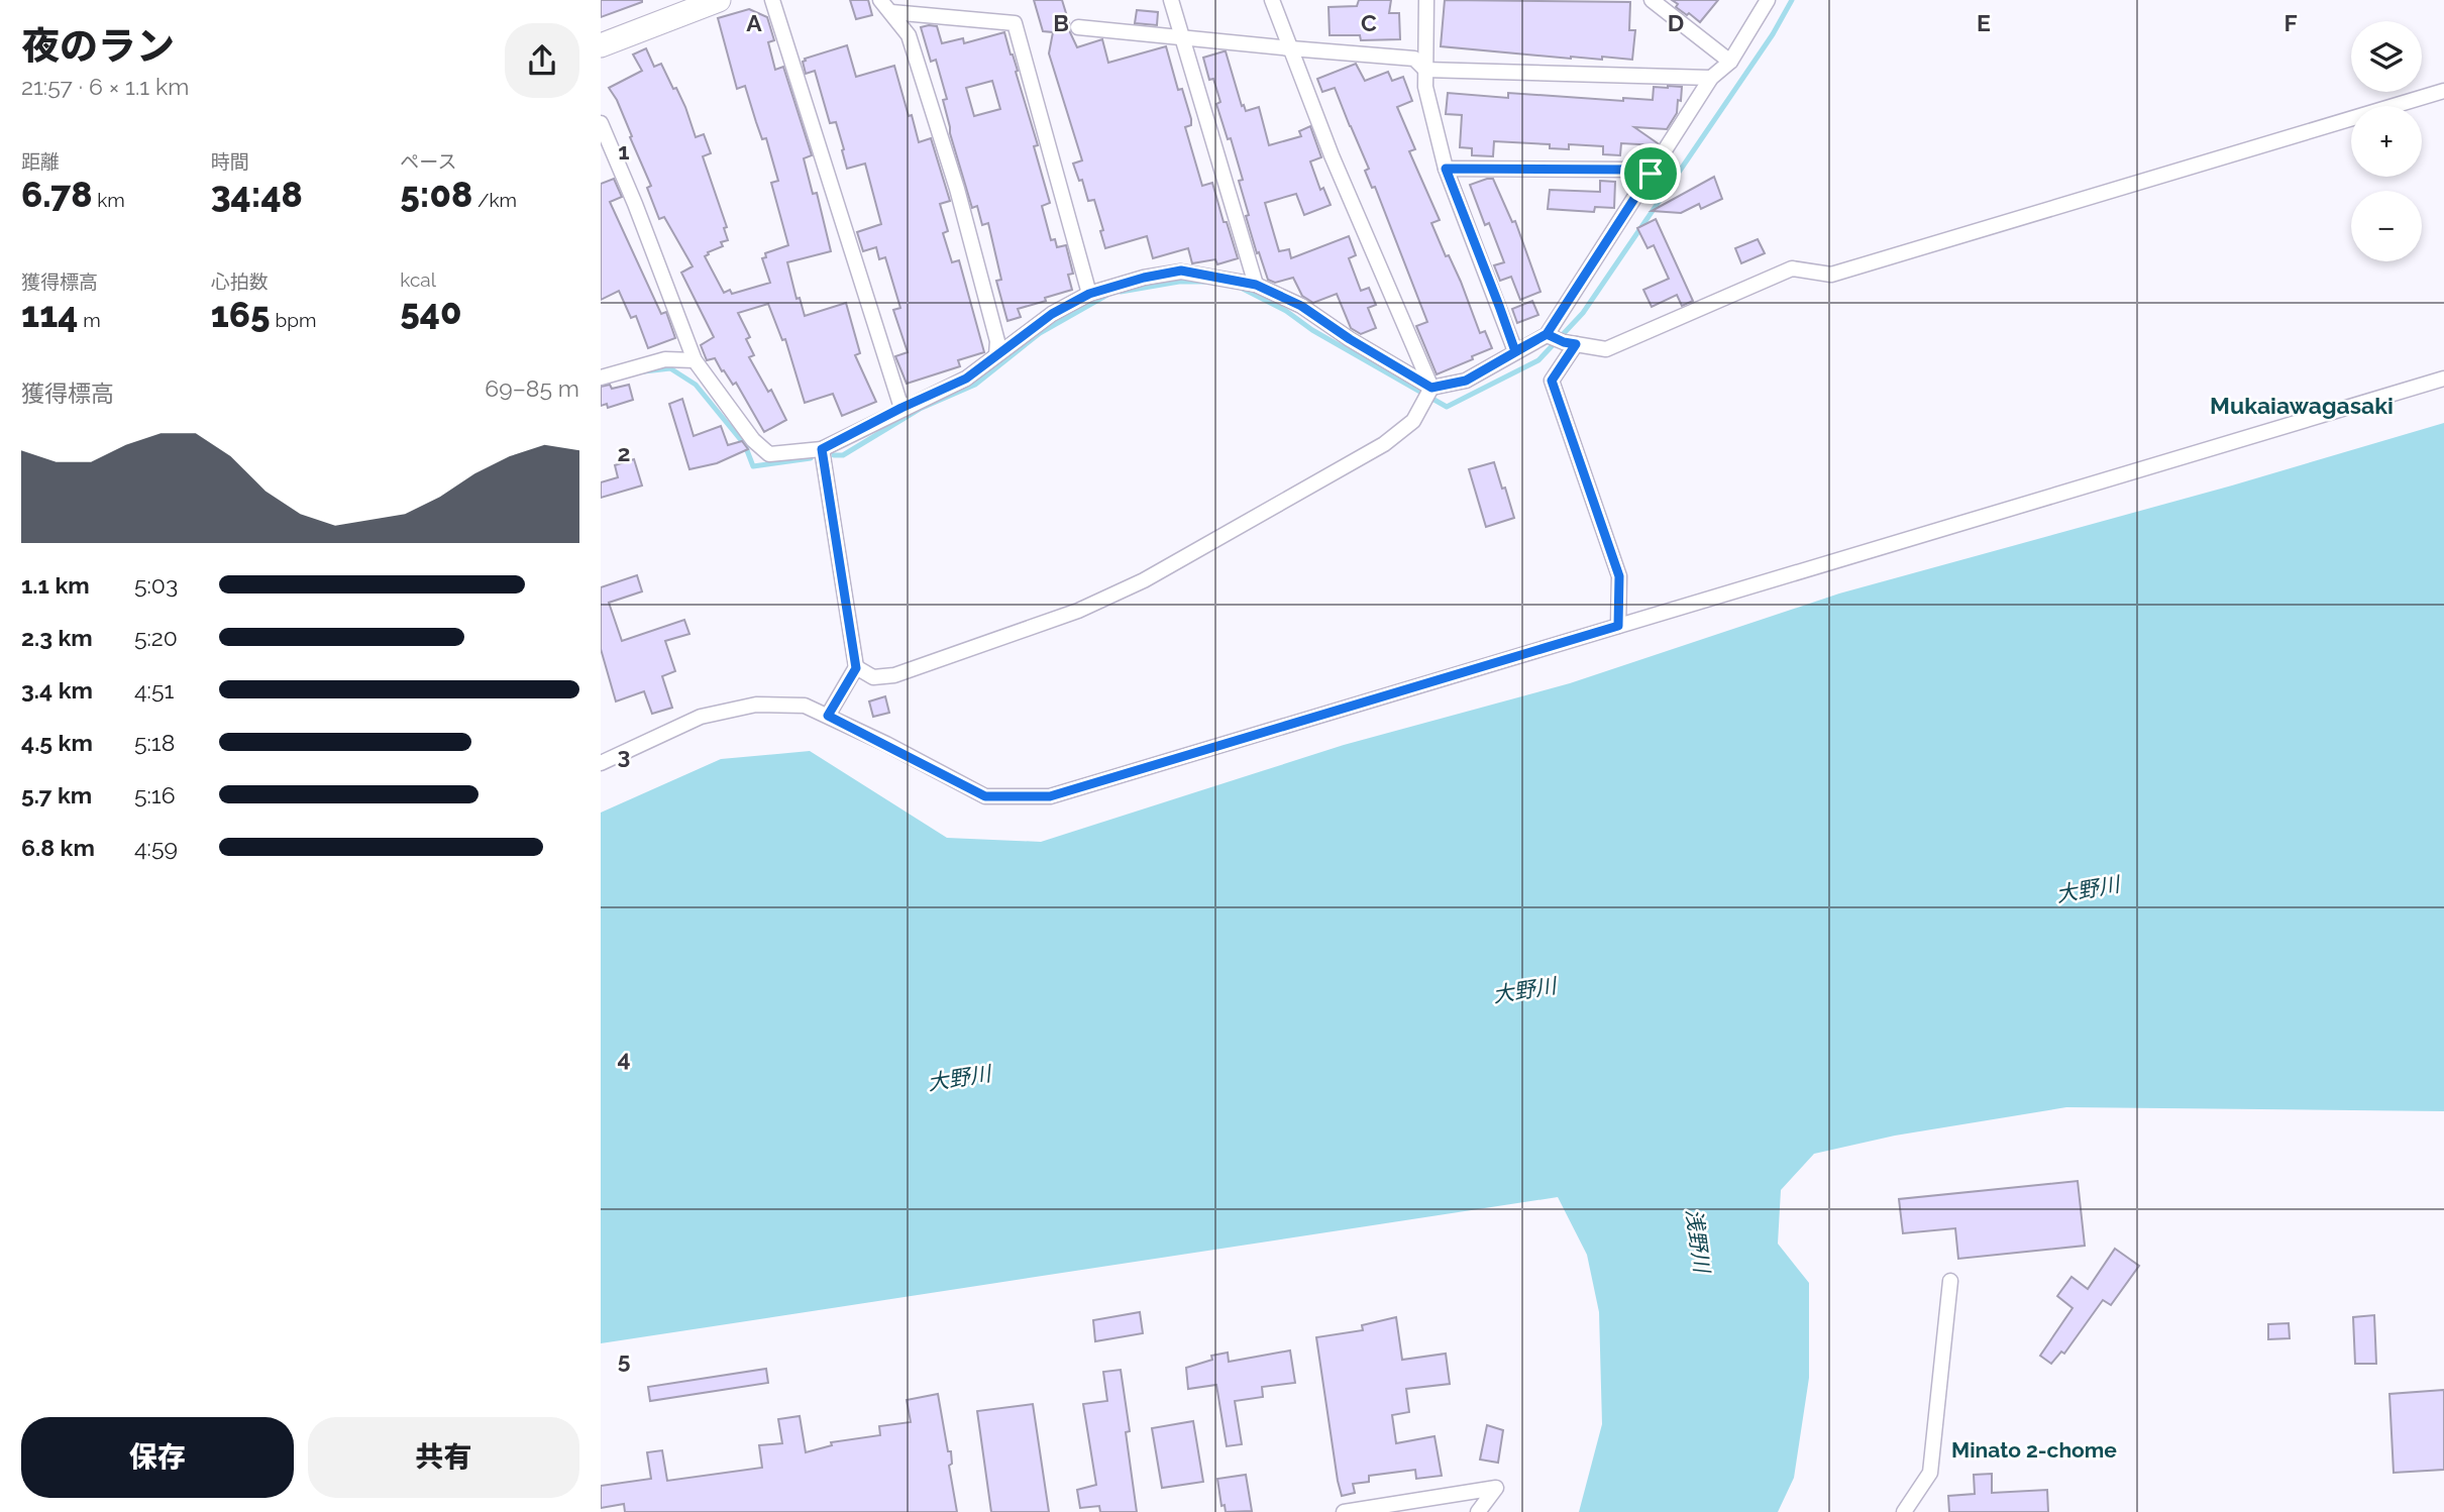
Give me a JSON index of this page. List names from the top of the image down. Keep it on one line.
{"districts":["Mukaiawagasaki","Minato 2-chome"],"water":["大野川","浅野川"],"page":{"heading":["夜のラン","21:57 · 6 × 1.1 km"],"map_buttons":["+","−"],"stats":[["距離","6.78 km"],["時間","34:48"],["ペース","5:08 /km"],["獲得標高","114 m"],["心拍数","165 bpm"],["kcal","540"]],"chart":["獲得標高","69–85 m"],"list":[{"name":"1.1 km","note":"5:03"},{"name":"2.3 km","note":"5:20"},{"name":"3.4 km","note":"4:51"},{"name":"4.5 km","note":"5:18"},{"name":"5.7 km","note":"5:16"},{"name":"6.8 km","note":"4:59"}],"buttons":["保存","共有"]},"grid":{"columns":["A","B","C","D","E","F"],"rows":["1","2","3","4","5"]}}
